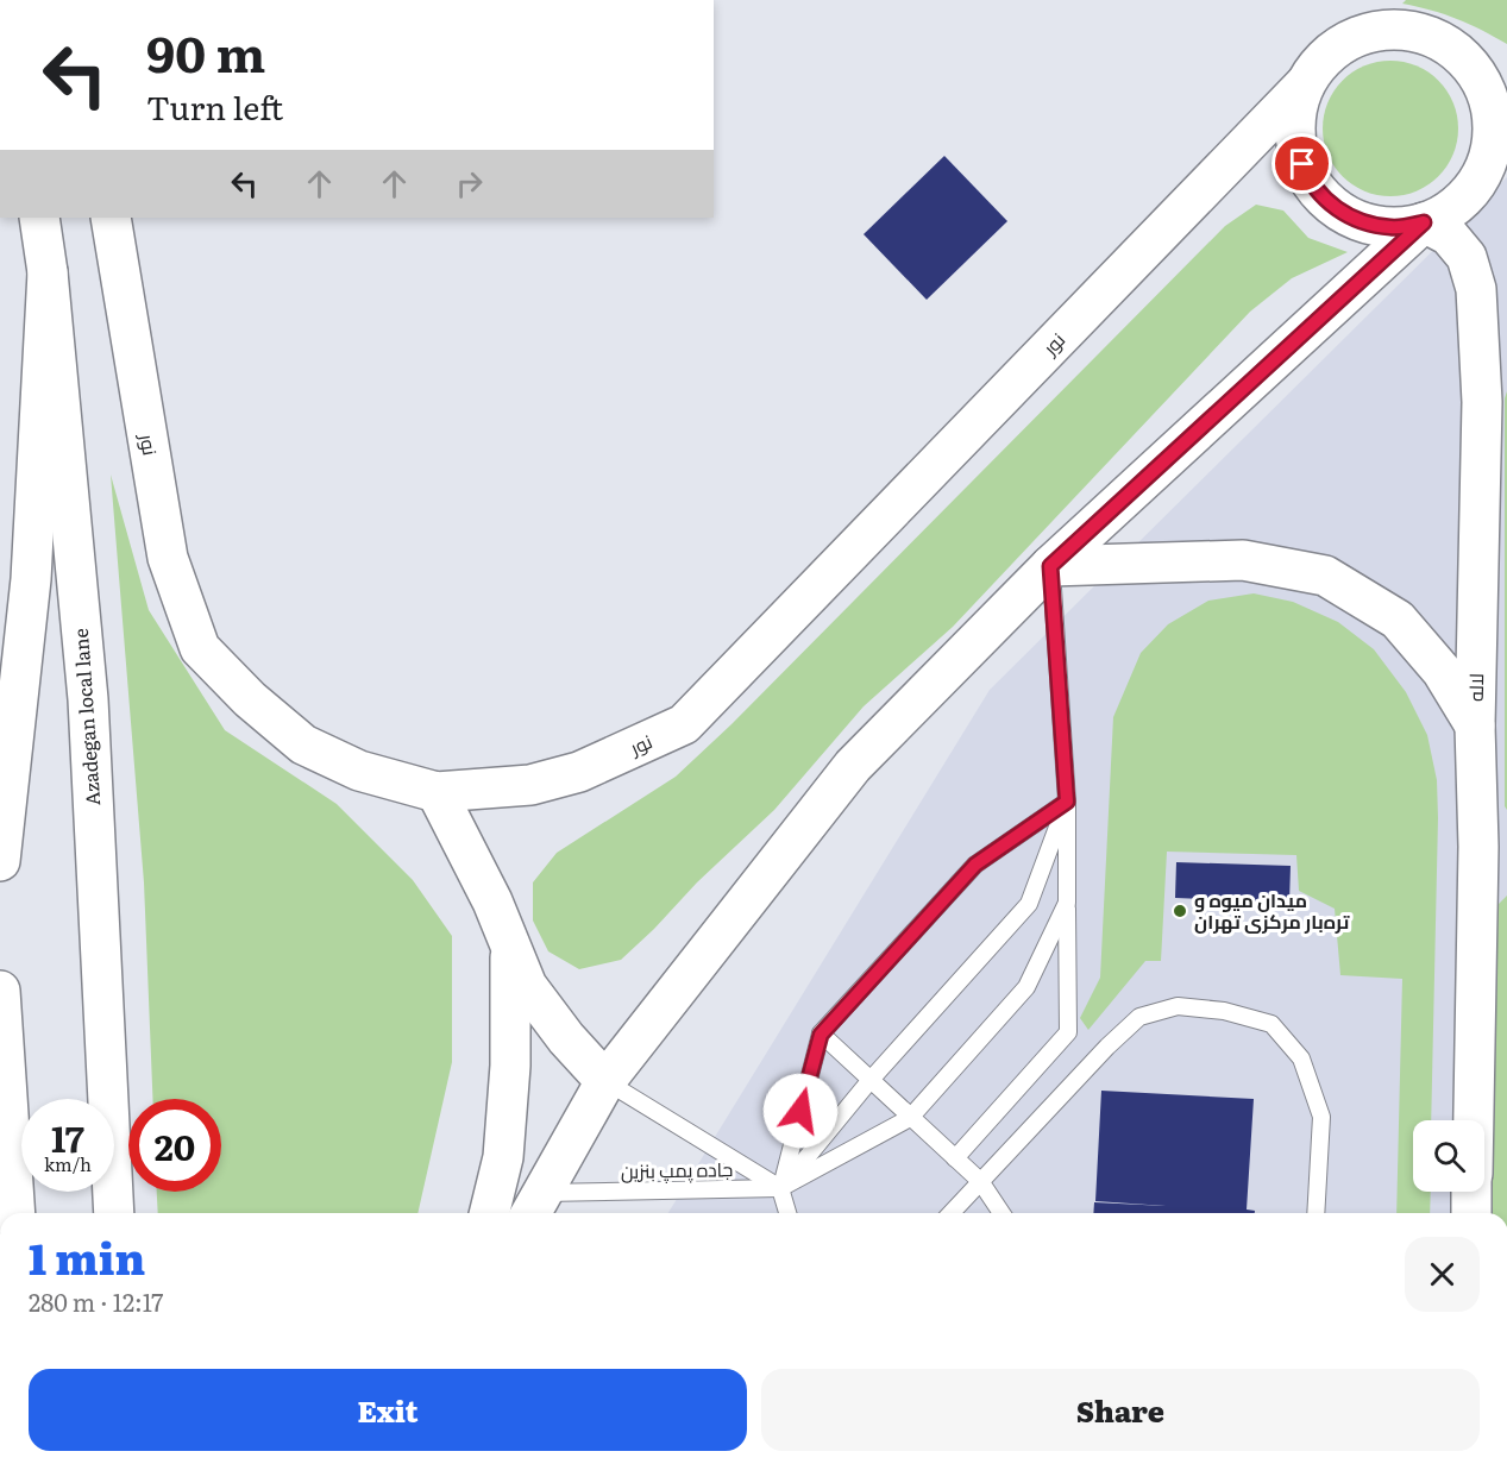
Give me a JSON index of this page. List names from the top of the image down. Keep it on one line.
{"streets":{"main road":["نور","لاله","Azadegan local lane"],"lane":["جاده پمپ بنزین"]},"crossings":[["نور","لاله"]],"places":["میدان میوه و تره‌بار مرکزی تهران"],"page":{"turn":["90 m","Turn left"],"speed":"17 km/h","limit":"20","heading":["1 min","280 m · 12:17"],"buttons":["Exit","Share"]}}
